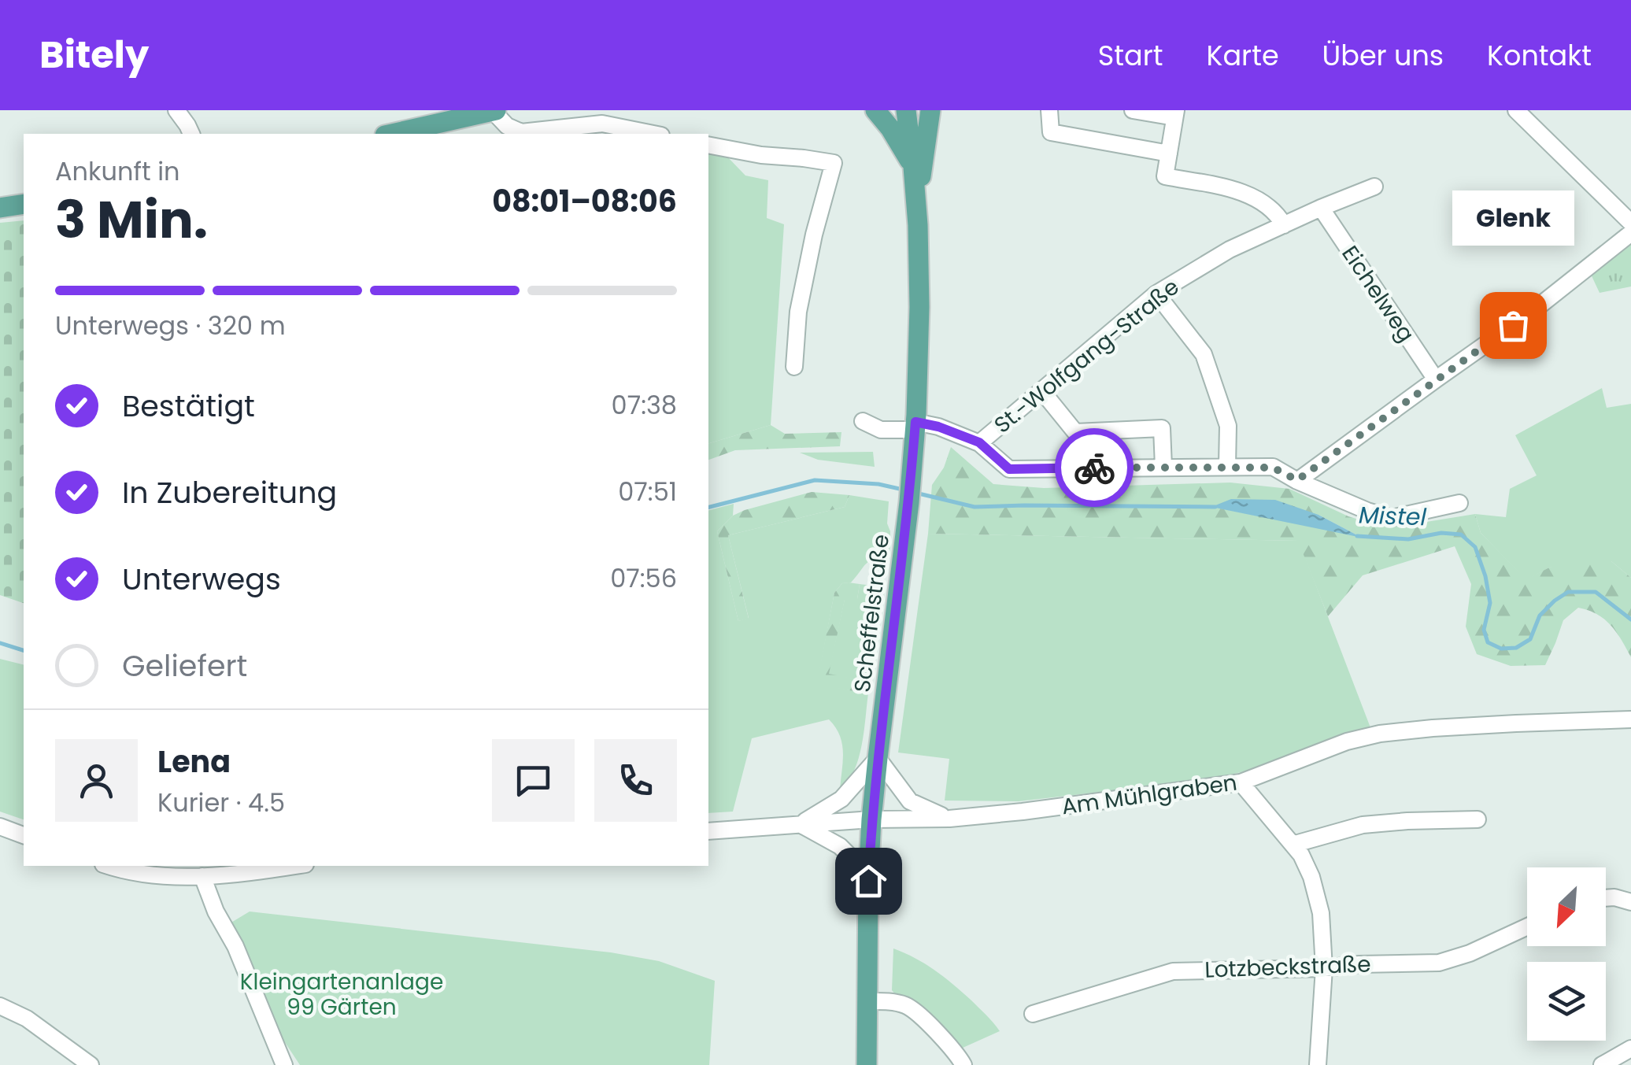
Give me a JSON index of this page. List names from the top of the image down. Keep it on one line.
{"streets":{"main road":["Scheffelstraße"],"street":["Eichelweg","St.-Wolfgang-Straße","Am Mühlgraben","Lotzbeckstraße"]},"crossings":[["Eichelweg","St.-Wolfgang-Straße"],["Scheffelstraße","Am Mühlgraben"]],"water":["Mistel"],"parks":["Kleingartenanlage 99 Gärten"],"places":["Glenk"],"north":"bottom left","page":{"header":"Bitely","nav":["Start","Karte","Über uns","Kontakt"],"heading":["3 Min.","Ankunft in","08:01–08:06"],"panel":["Lena","Kurier · 4.5"],"bubble":"Glenk","bar":"Unterwegs · 320 m","list":[["Bestätigt","07:38"],["In Zubereitung","07:51"],["Unterwegs","07:56"],"Geliefert"]}}
